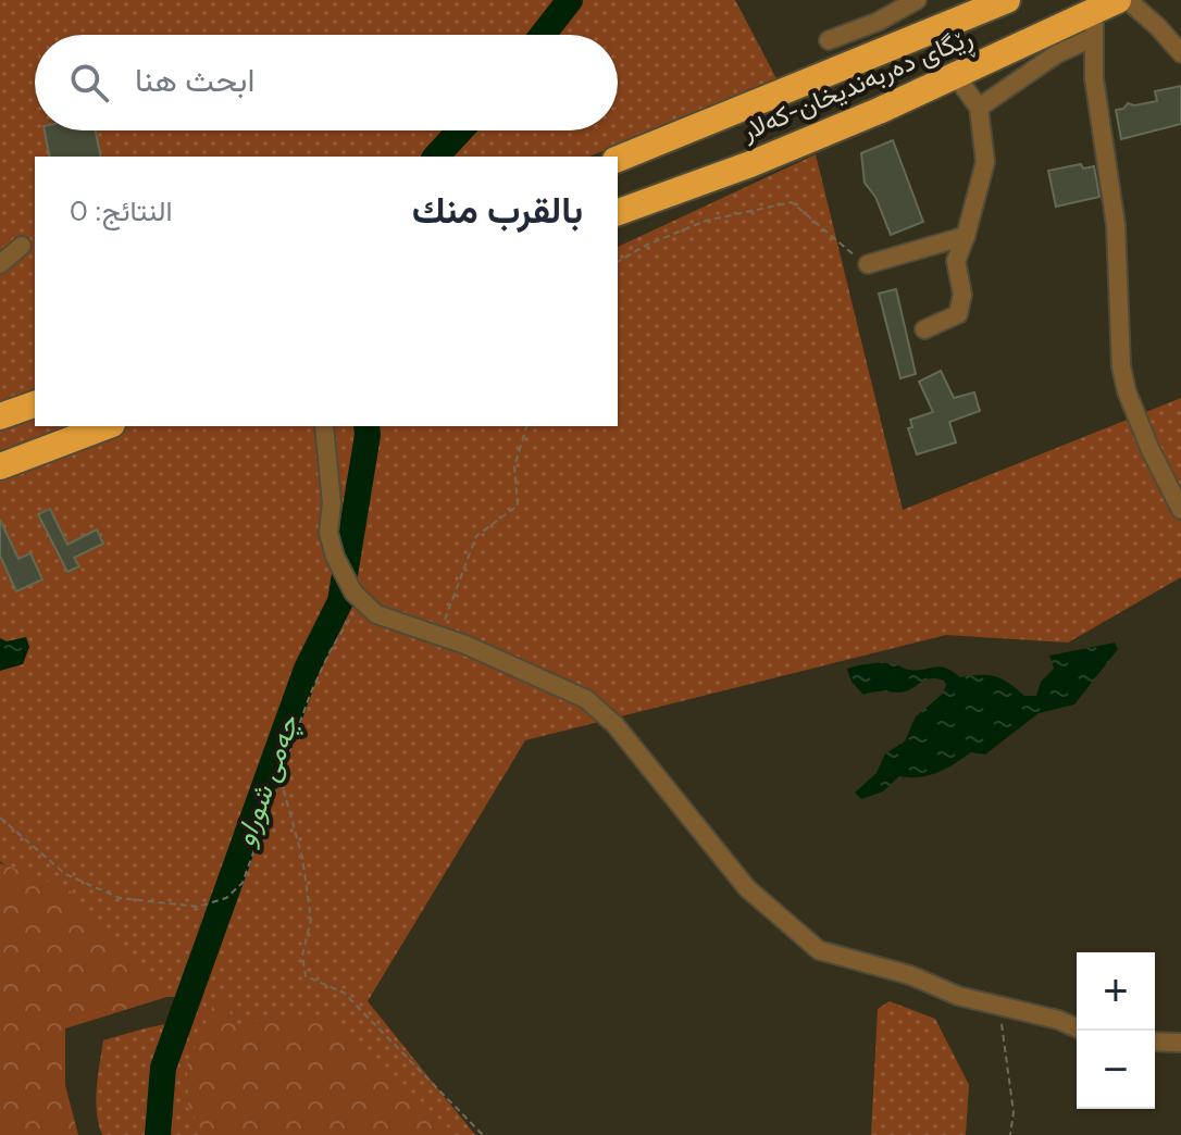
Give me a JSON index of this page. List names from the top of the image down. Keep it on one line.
{"streets":{"highway":["ڕێگای دەربەندیخان-کەلار"]},"water":["چەمی شوراو"],"page":{"search":"ابحث هنا","heading":["بالقرب منك","النتائج: 0"],"map_buttons":["+","−"]}}
